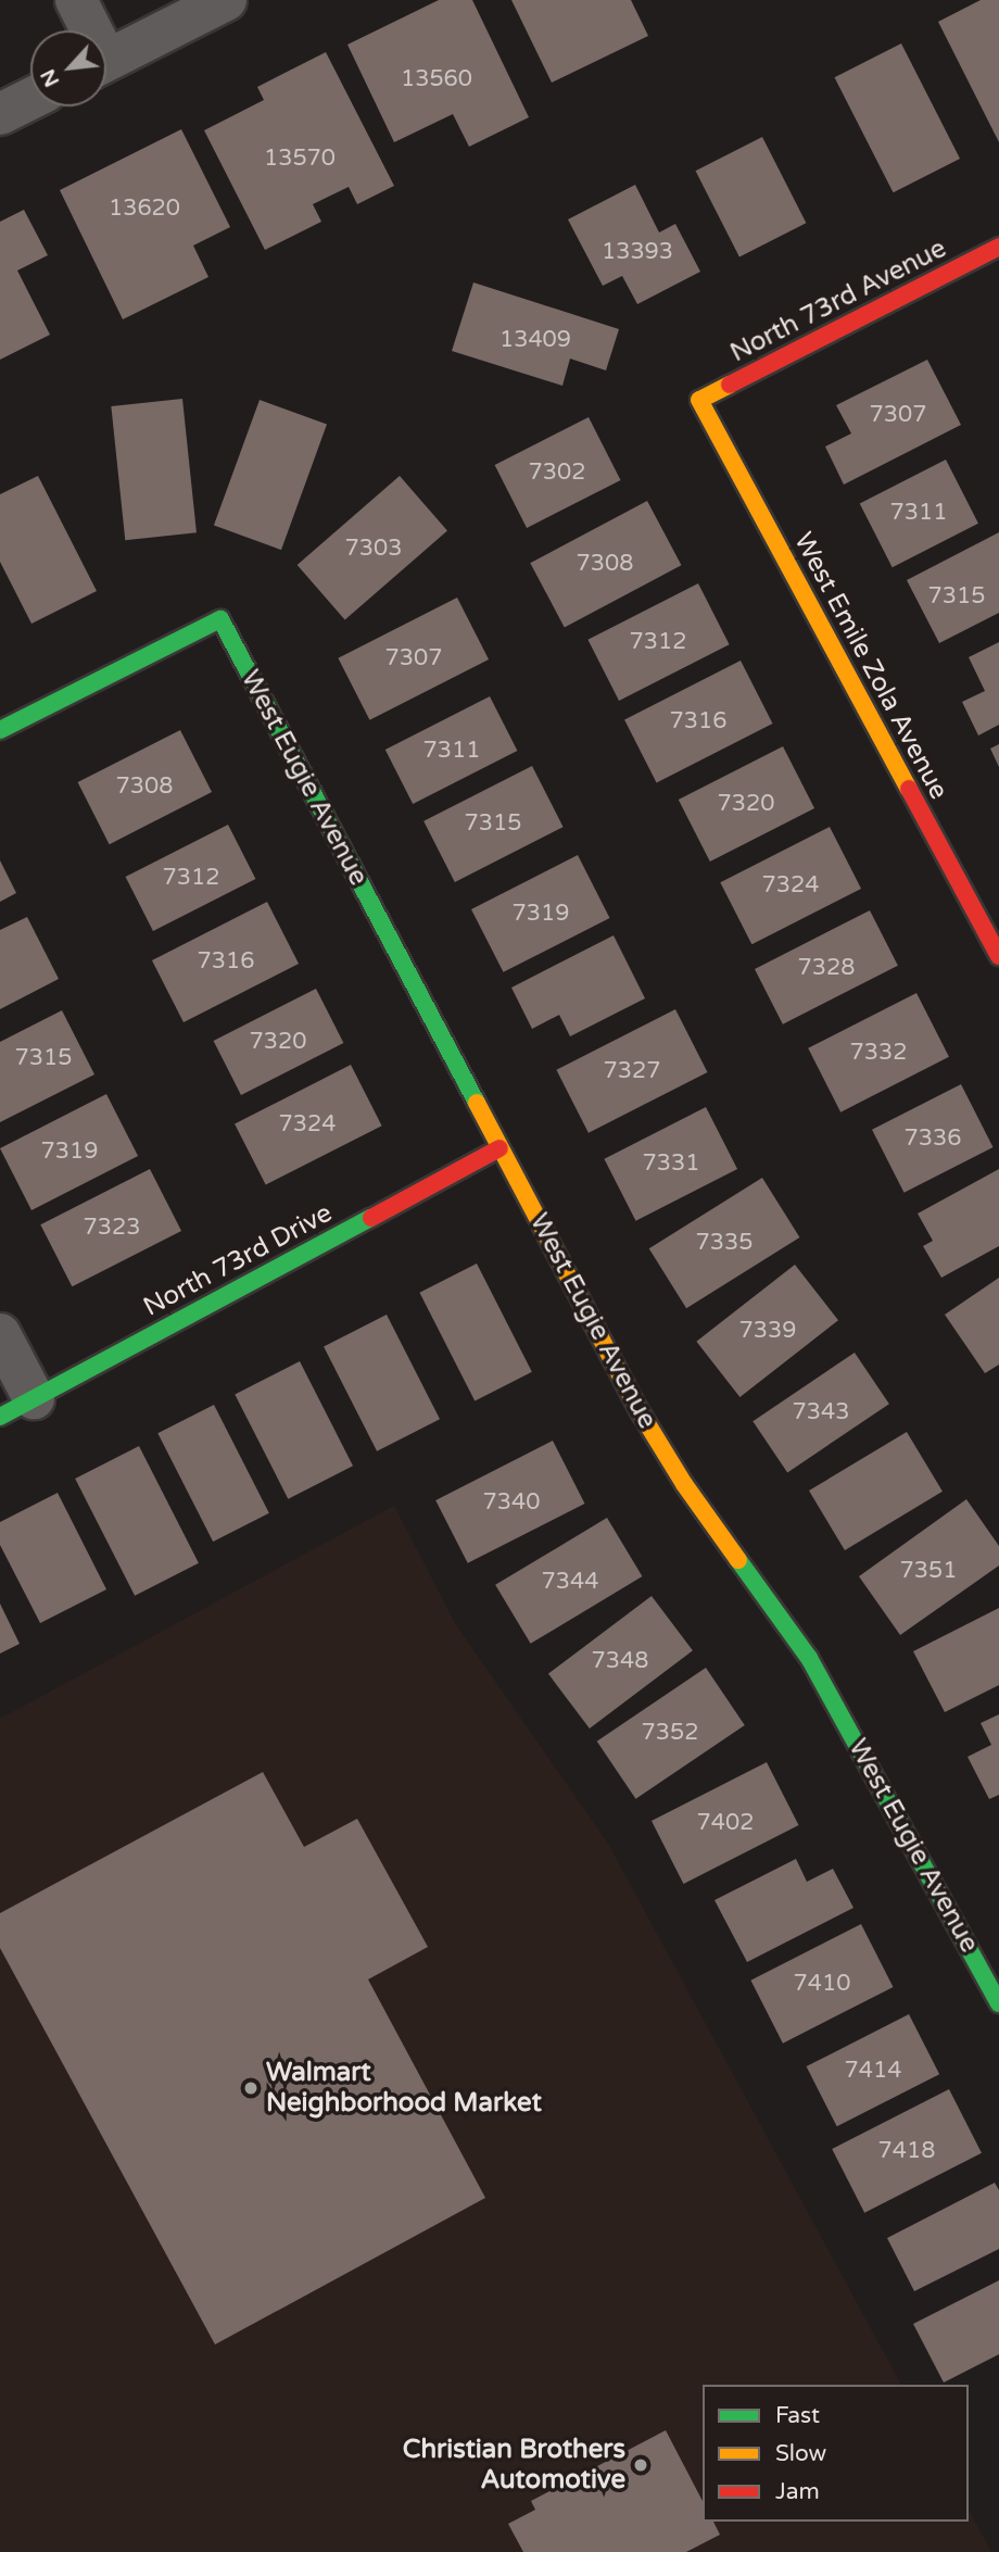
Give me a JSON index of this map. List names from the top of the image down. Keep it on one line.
{"streets":{"street":["North 73rd Avenue","West Emile Zola Avenue","West Eugie Avenue","North 73rd Drive"]},"crossings":[["North 73rd Avenue","West Emile Zola Avenue"],["West Eugie Avenue","North 73rd Drive"]],"places":["Walmart Neighborhood Market","Christian Brothers Automotive"],"house_numbers":["13560","13570","13620","13393","13409","7307","7302","7311","7303","7308","7315","7312","7307","7316","7311","7308","7320","7315","7312","7324","7319","7316","7328","7320","7332","7315","7327","7324","7336","7319","7331","7323","7335","7339","7343","7340","7351","7344","7348","7352","7402","7410","7414","7418"],"legend":["Fast","Slow","Jam"],"north":"bottom left"}
